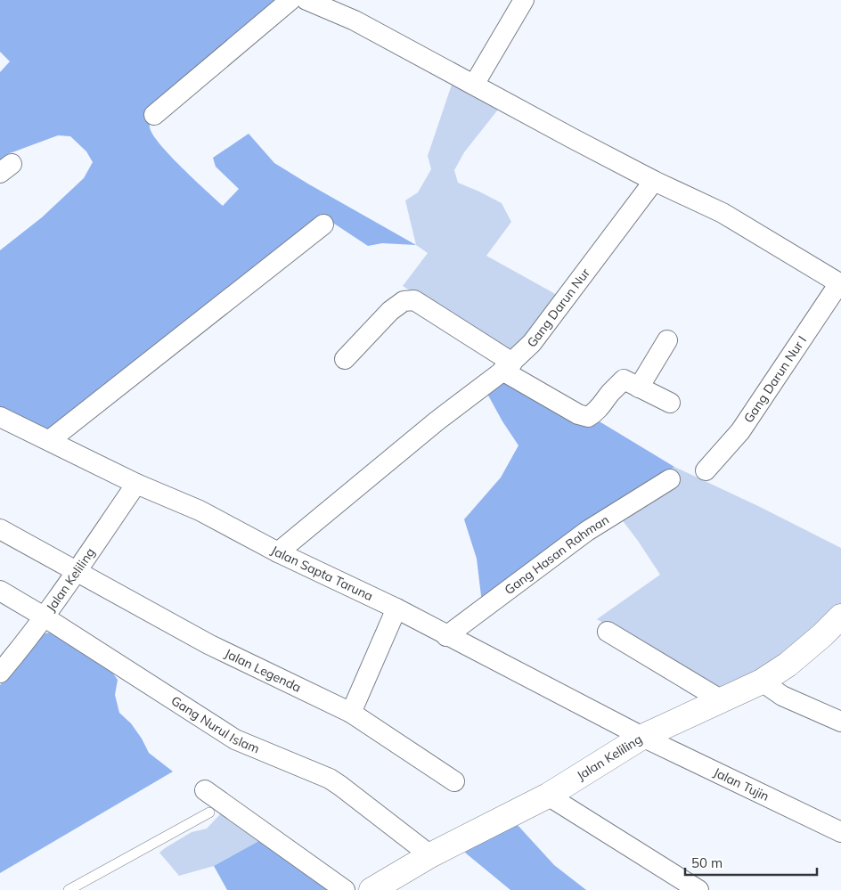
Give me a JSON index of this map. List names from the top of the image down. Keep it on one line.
{"streets":{"street":["Gang Darun Nur","Gang Darun Nur I","Gang Hasan Rahman","Jalan Sapta Taruna","Jalan Keliling","Jalan Legenda","Gang Nurul Islam","Jalan Tujin"]},"crossings":[["Gang Darun Nur","Jalan Sapta Taruna"],["Gang Hasan Rahman","Jalan Sapta Taruna"],["Jalan Sapta Taruna","Jalan Keliling"],["Jalan Sapta Taruna","Jalan Tujin"],["Jalan Keliling","Jalan Legenda"],["Jalan Keliling","Gang Nurul Islam"],["Jalan Keliling","Jalan Tujin"]],"scale_bar":"50 m"}
